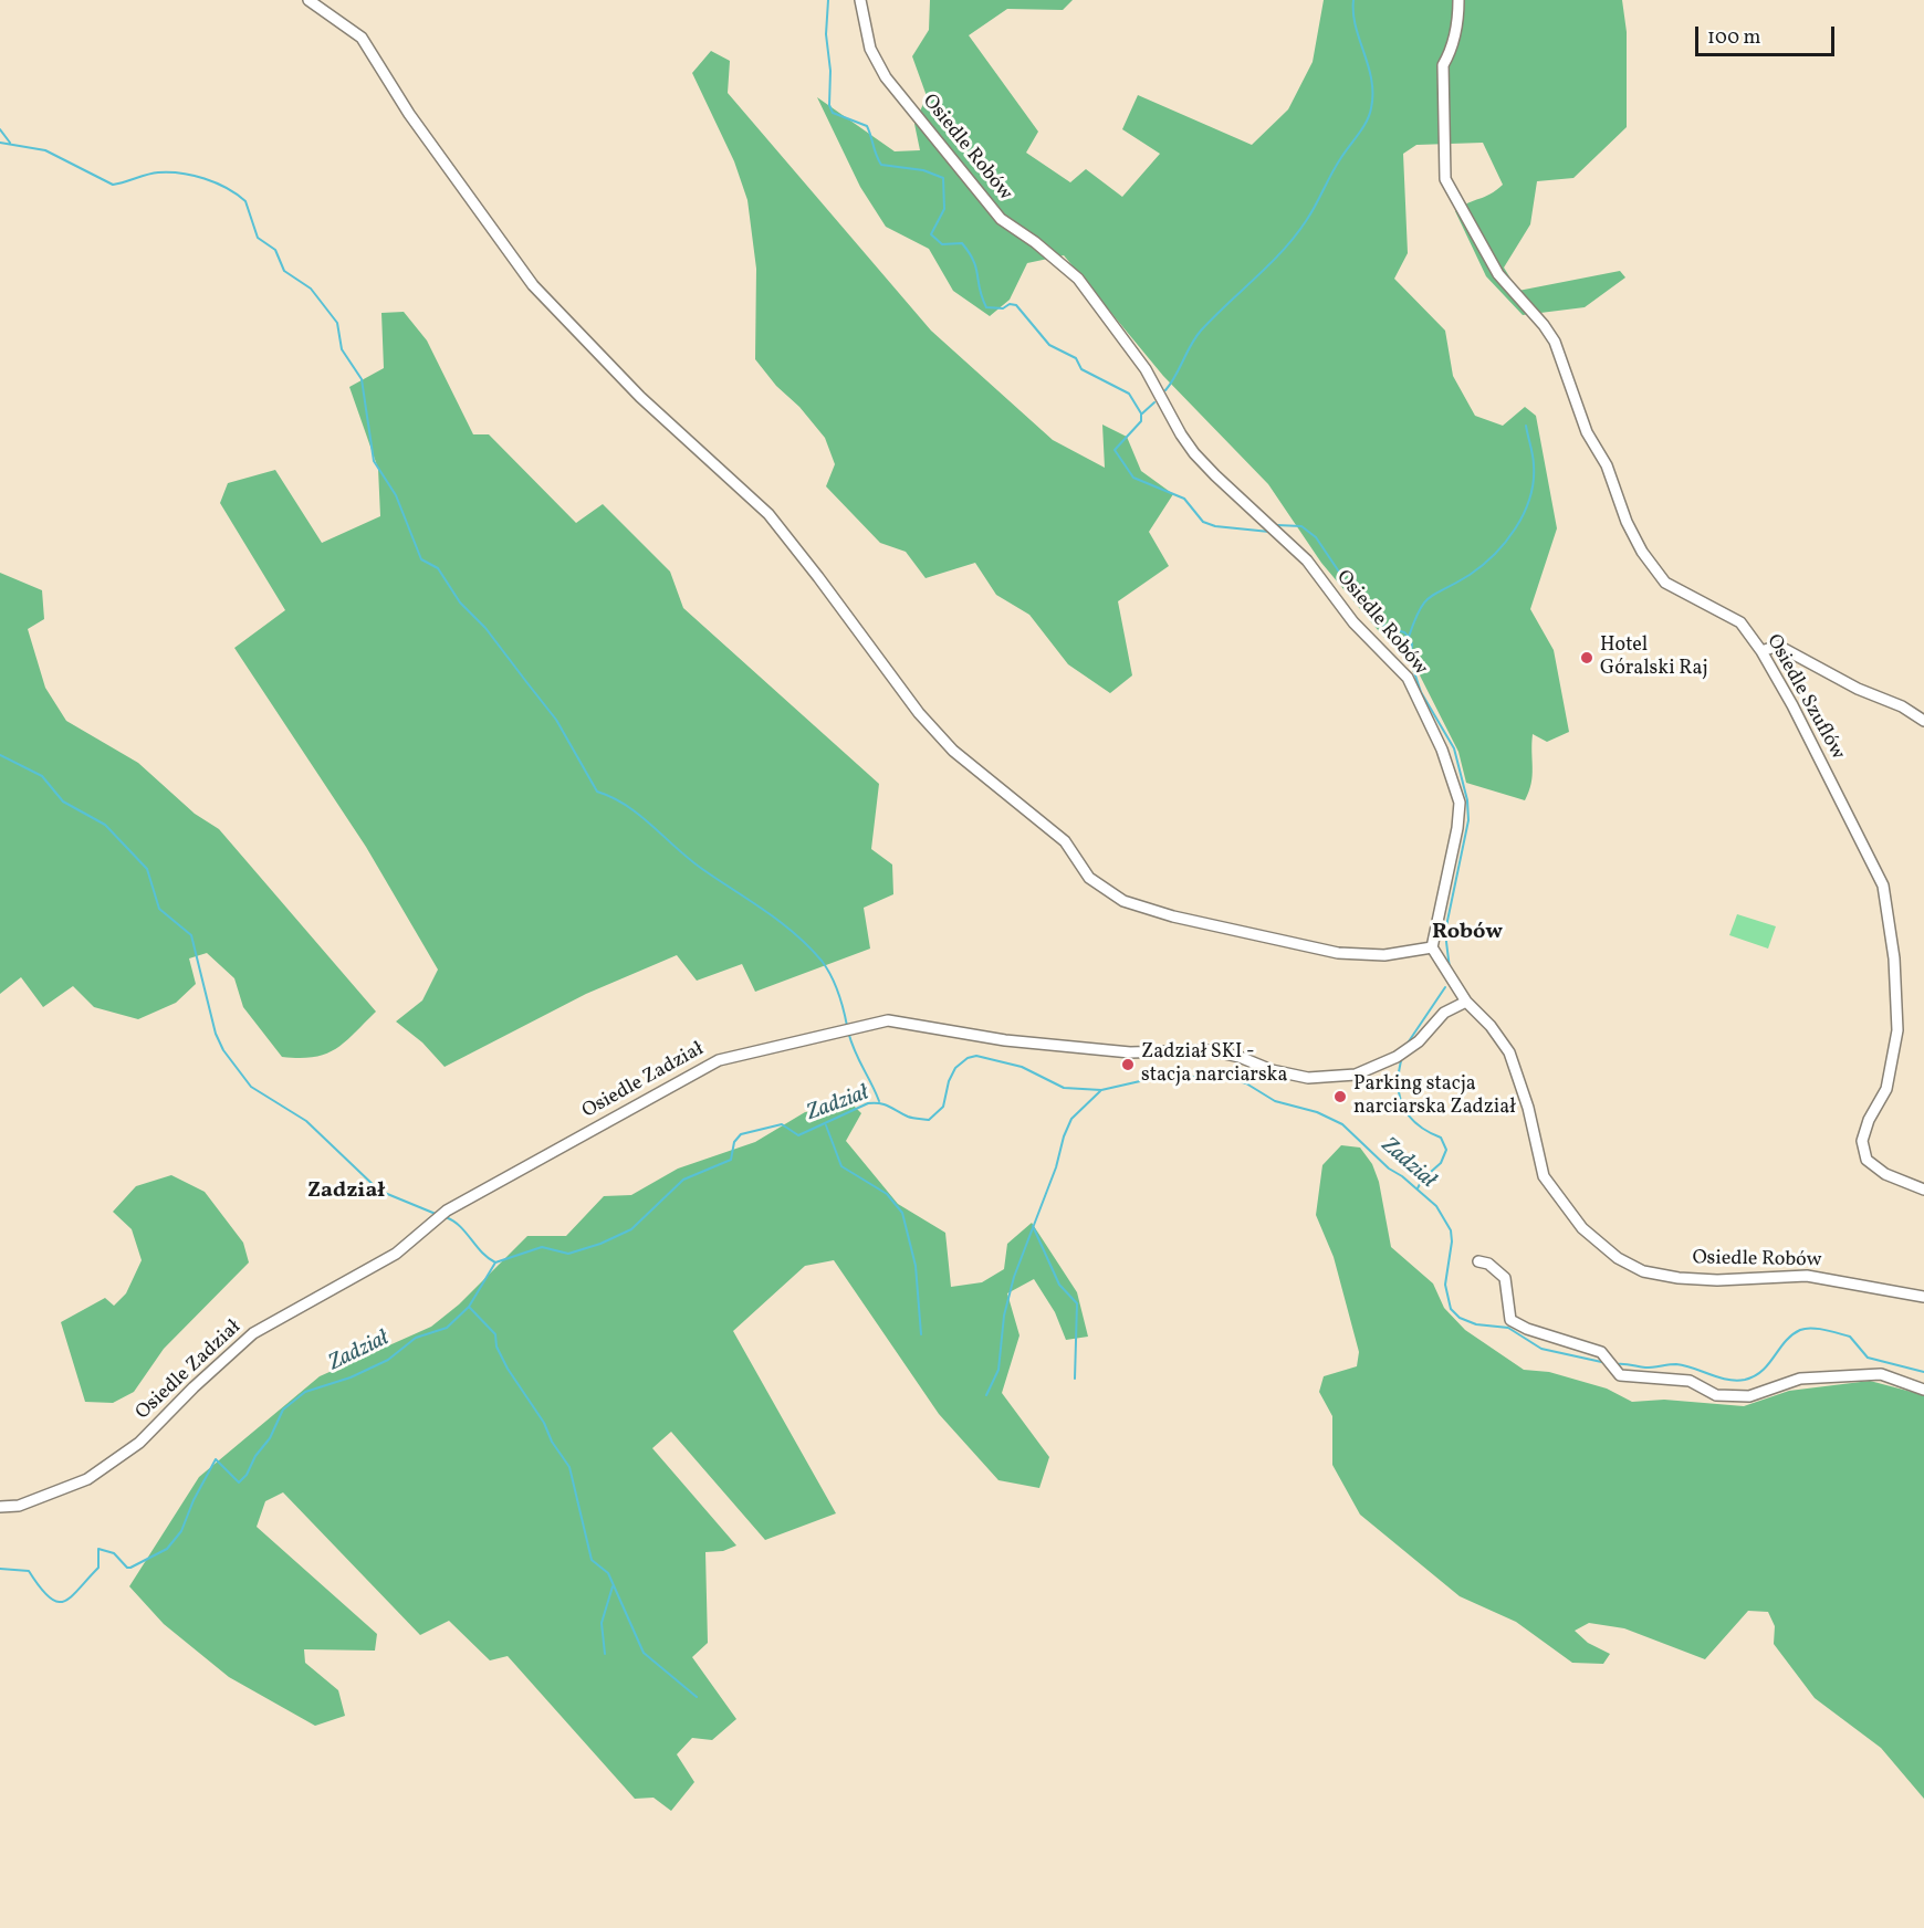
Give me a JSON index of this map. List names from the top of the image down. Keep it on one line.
{"streets":{"street":["Osiedle Robów","Osiedle Szuflów","Osiedle Zadział"]},"crossings":[["Osiedle Robów","Osiedle Zadział"]],"districts":["Robów","Zadział"],"water":["Zadział"],"places":["Hotel Góralski Raj","Zadział SKI - stacja narciarska","Parking stacja narciarska Zadział"],"scale_bar":"100 m"}
